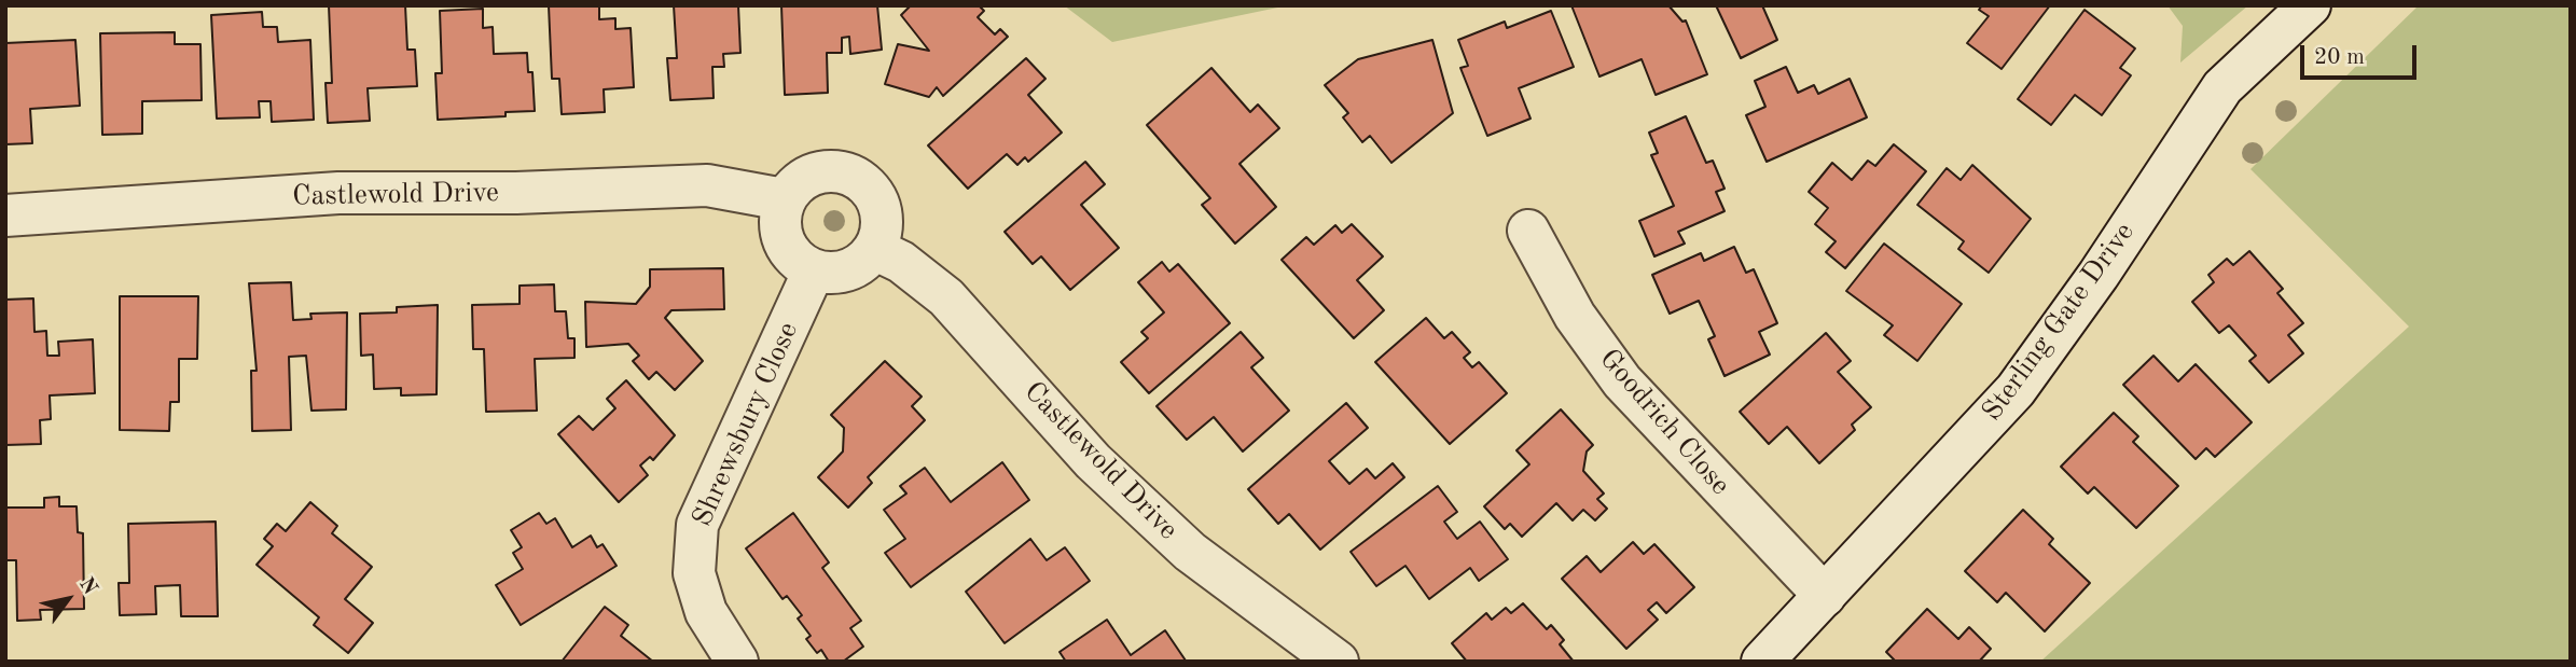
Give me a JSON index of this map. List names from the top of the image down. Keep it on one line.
{"streets":{"street":["Castlewold Drive","Sterling Gate Drive","Goodrich Close","Shrewsbury Close"]},"crossings":[["Castlewold Drive","Shrewsbury Close"],["Sterling Gate Drive","Goodrich Close"]],"scale_bar":"20 m","north":"top right"}
